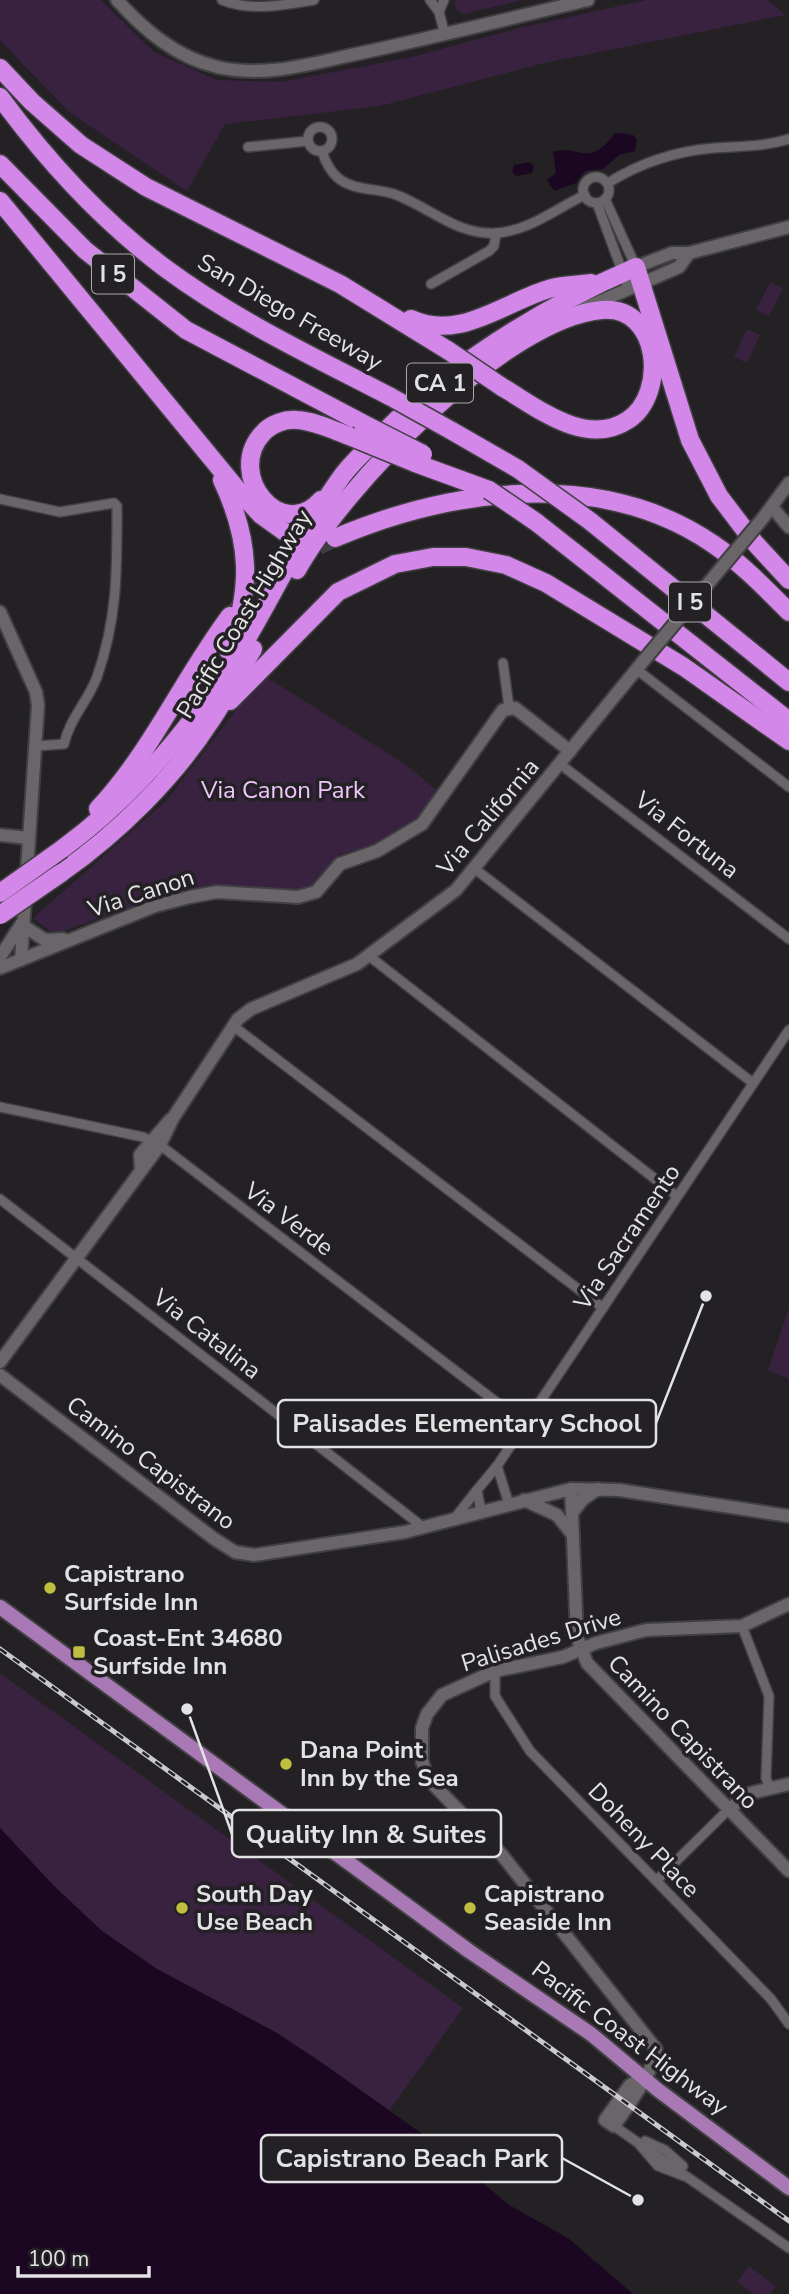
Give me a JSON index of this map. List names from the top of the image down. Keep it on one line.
{"streets":{"highway":["I 5","San Diego Freeway","CA 1","Pacific Coast Highway"],"main road":["Via California","Via Canon","Camino Capistrano","Palisades Drive"],"street":["Via Fortuna","Via Verde","Via Sacramento","Via Catalina","Doheny Place"]},"crossings":[["Pacific Coast Highway","Palisades Drive"],["Via California","Via Fortuna"],["Via California","Via Verde"],["Via California","Via Catalina"],["Via Verde","Via Sacramento"],["Via Sacramento","Camino Capistrano"],["Via Catalina","Camino Capistrano"],["Camino Capistrano","Palisades Drive"],["Palisades Drive","Doheny Place"]],"parks":["Via Canon Park"],"places":{"other":["Palisades Elementary School","Capistrano Surfside Inn","Quality Inn & Suites","Dana Point Inn by the Sea","South Day Use Beach","Capistrano Seaside Inn","Capistrano Beach Park"],"transit":["Coast-Ent 34680 Surfside Inn"]},"scale_bar":"100 m"}
